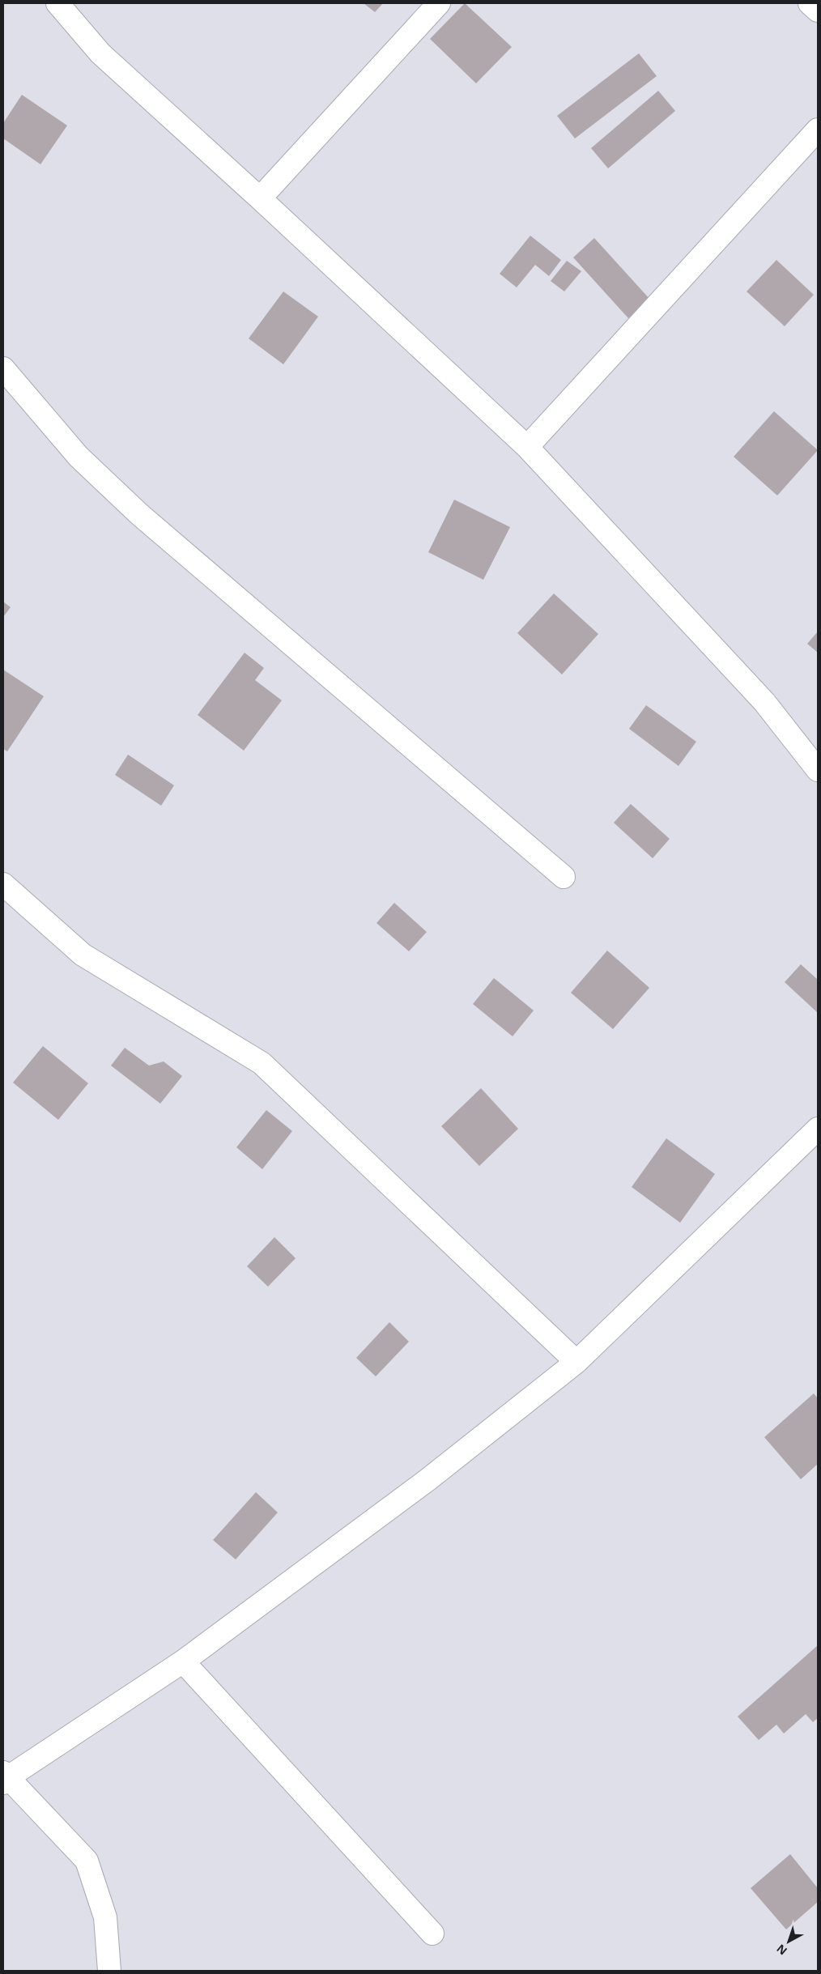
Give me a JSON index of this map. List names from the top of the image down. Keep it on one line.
{"north":"bottom left"}
